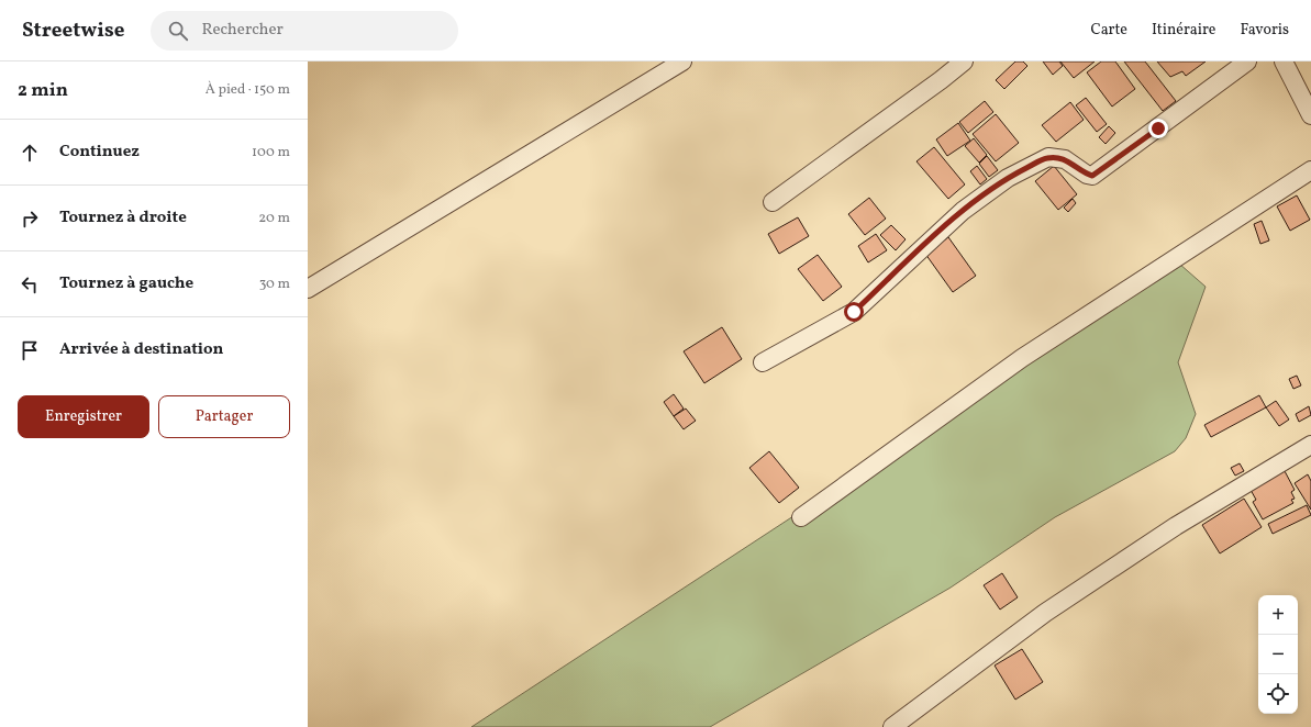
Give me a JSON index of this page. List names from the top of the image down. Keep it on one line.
{"page":{"header":"Streetwise","search":"Rechercher","nav":["Carte","Itinéraire","Favoris"],"heading":["2 min","À pied · 150 m"],"list":[["Continuez","100 m"],["Tournez à droite","20 m"],["Tournez à gauche","30 m"],"Arrivée à destination"],"buttons":["Enregistrer","Partager"],"map_buttons":["+","−"]}}
